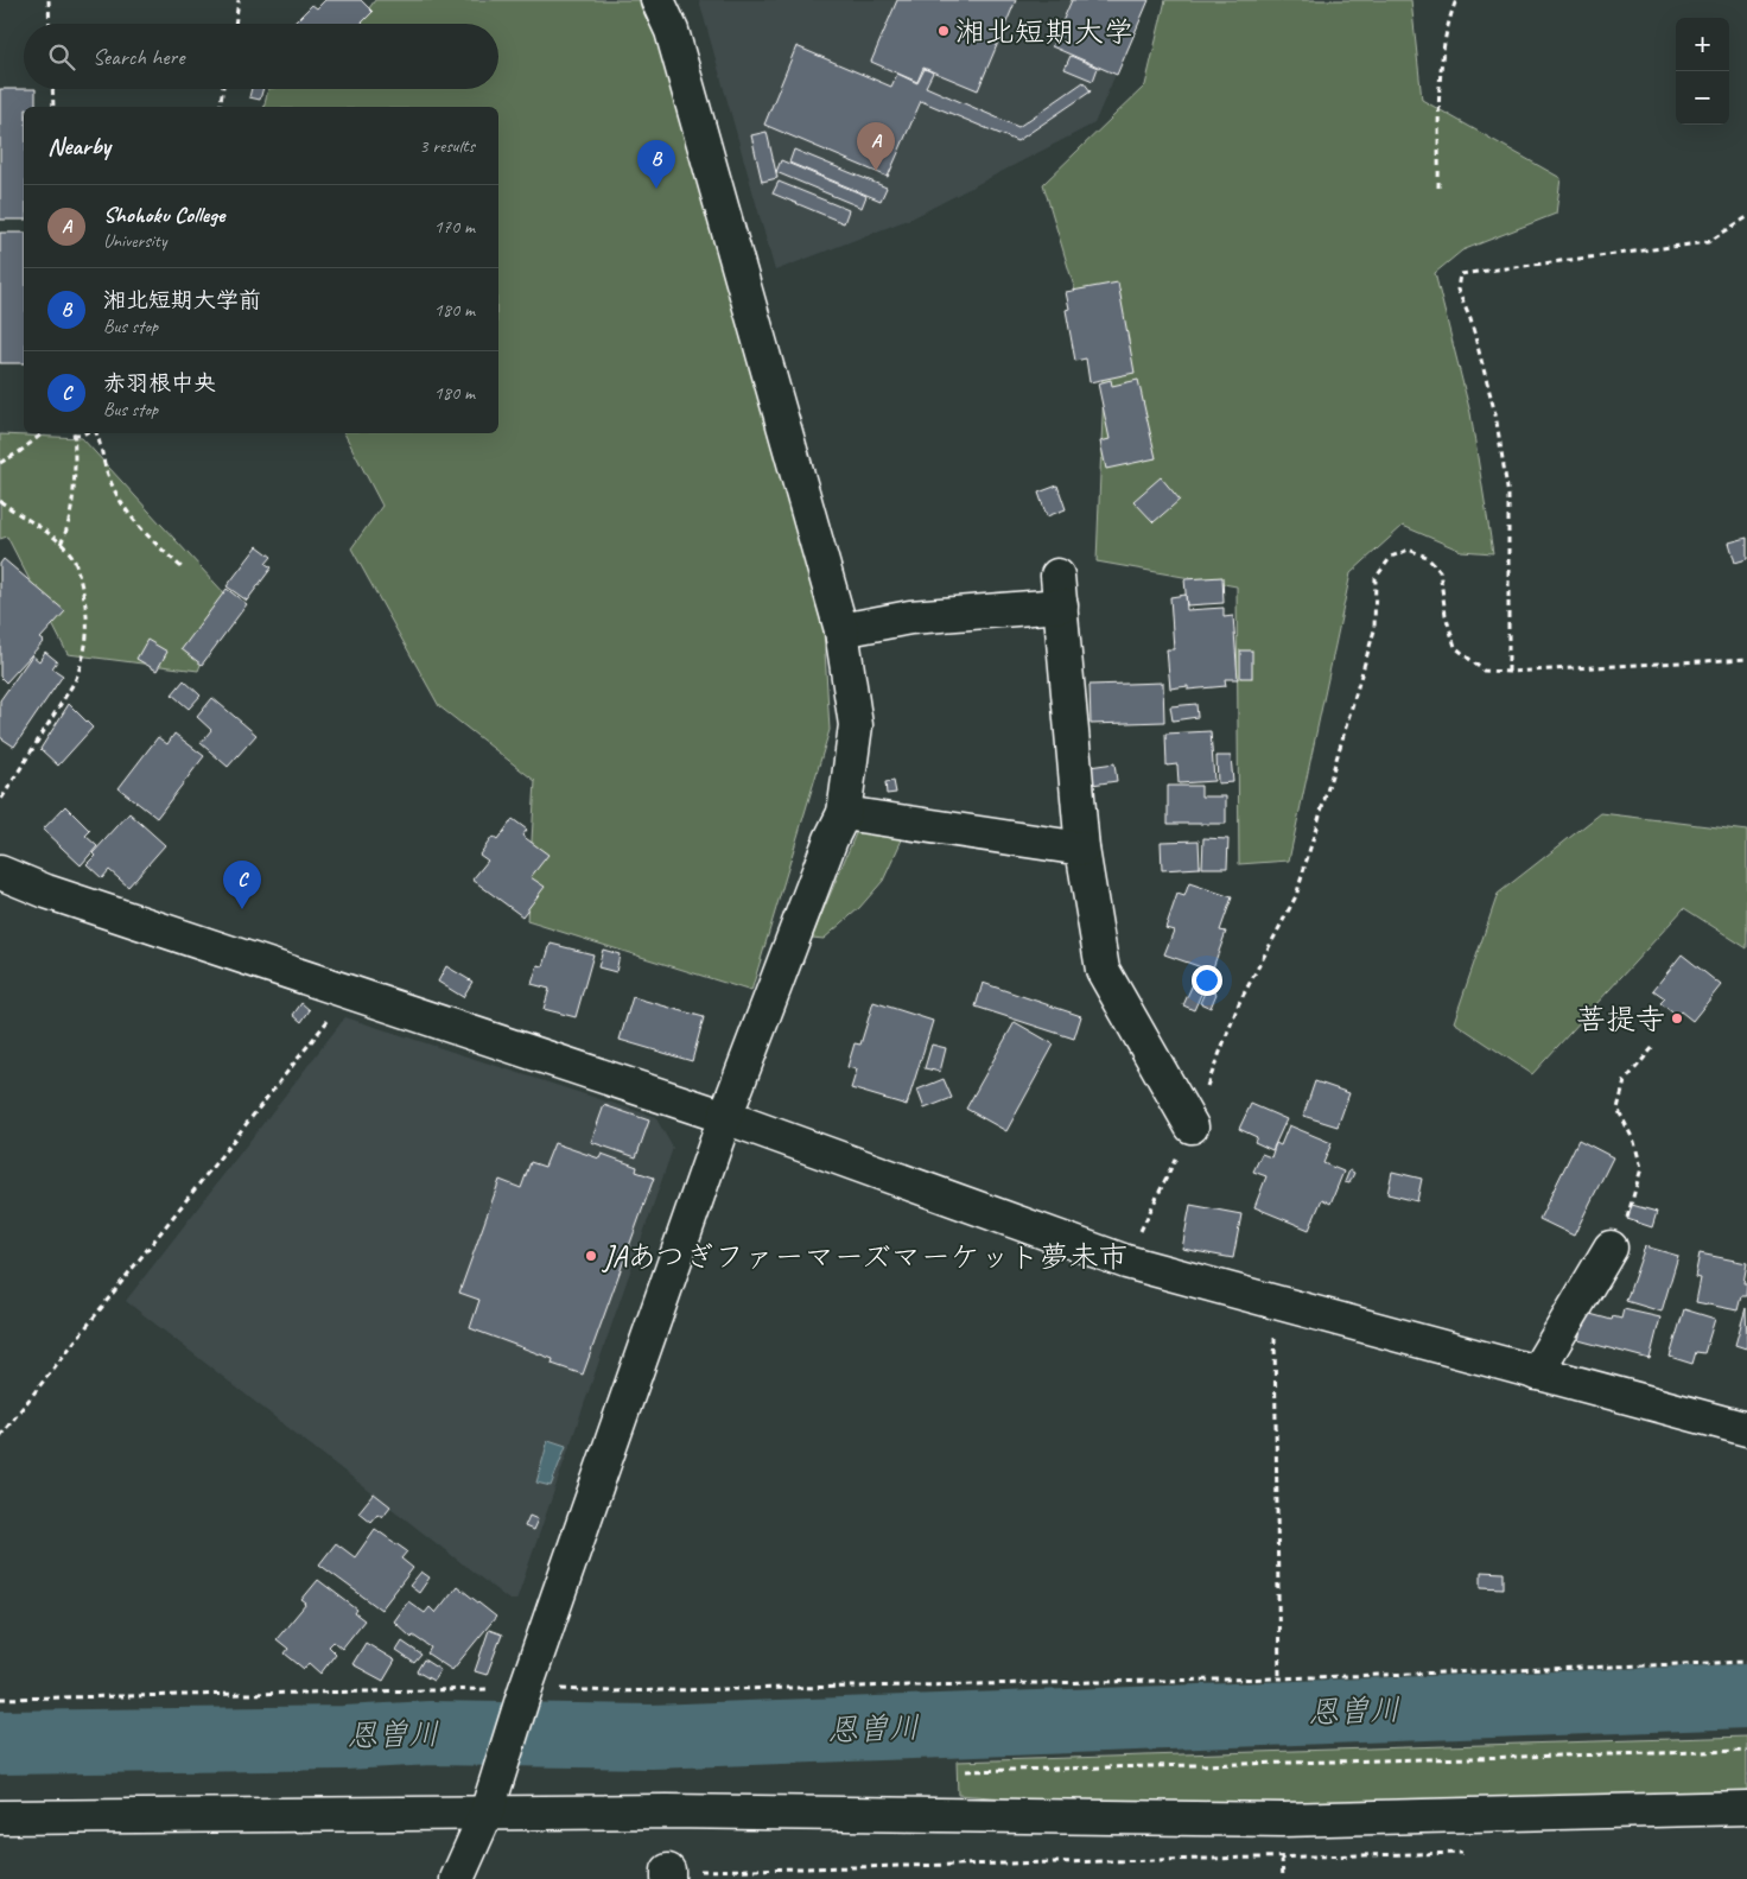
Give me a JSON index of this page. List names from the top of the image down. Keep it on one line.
{"water":["恩曽川"],"places":["湘北短期大学","菩提寺","JAあつぎファーマーズマーケット夢未市"],"page":{"map_buttons":["+","−"],"search":"Search here","heading":["Nearby","3 results"],"pins":["A","B","C"],"list":[{"mark":"A","name":"Shohoku College","note":"University","value":"170 m"},{"mark":"B","name":"湘北短期大学前","note":"Bus stop","value":"180 m"},{"mark":"C","name":"赤羽根中央","note":"Bus stop","value":"180 m"}]}}
